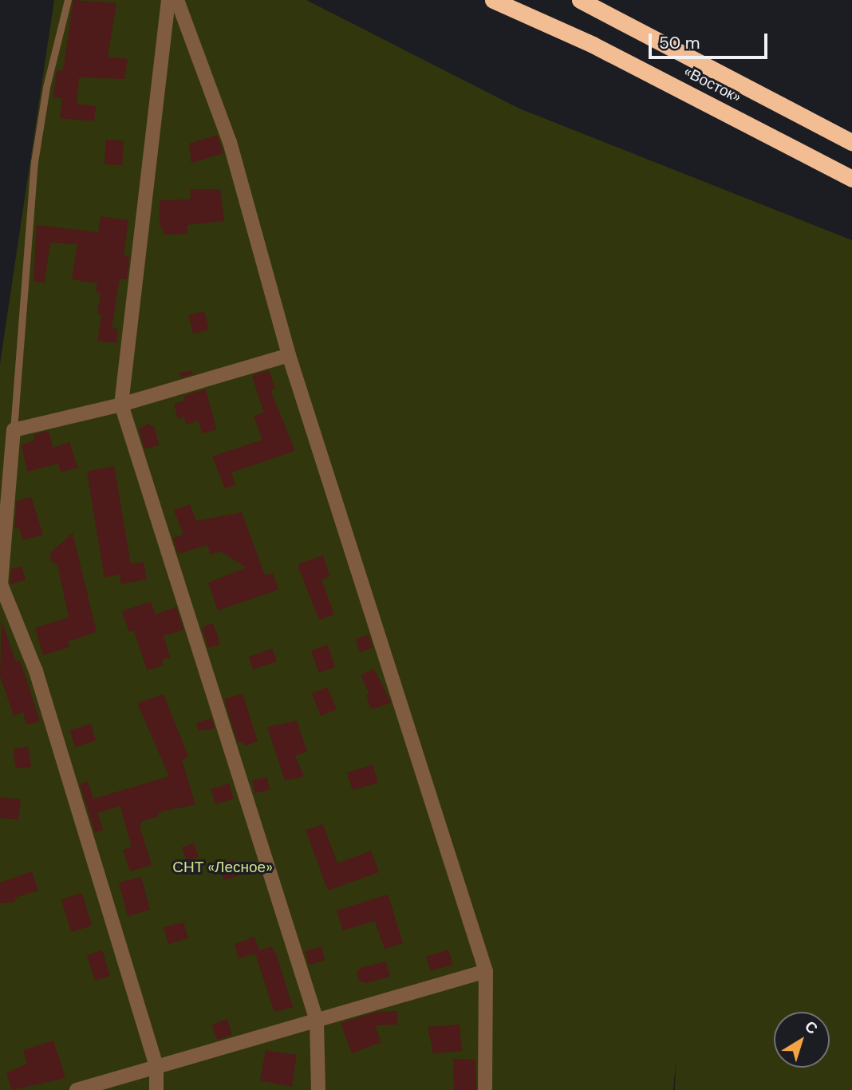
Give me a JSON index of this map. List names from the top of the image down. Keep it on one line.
{"streets":{"highway":["«Восток»"]},"parks":["СНТ «Лесное»"],"scale_bar":"50 m","north":"top right"}
